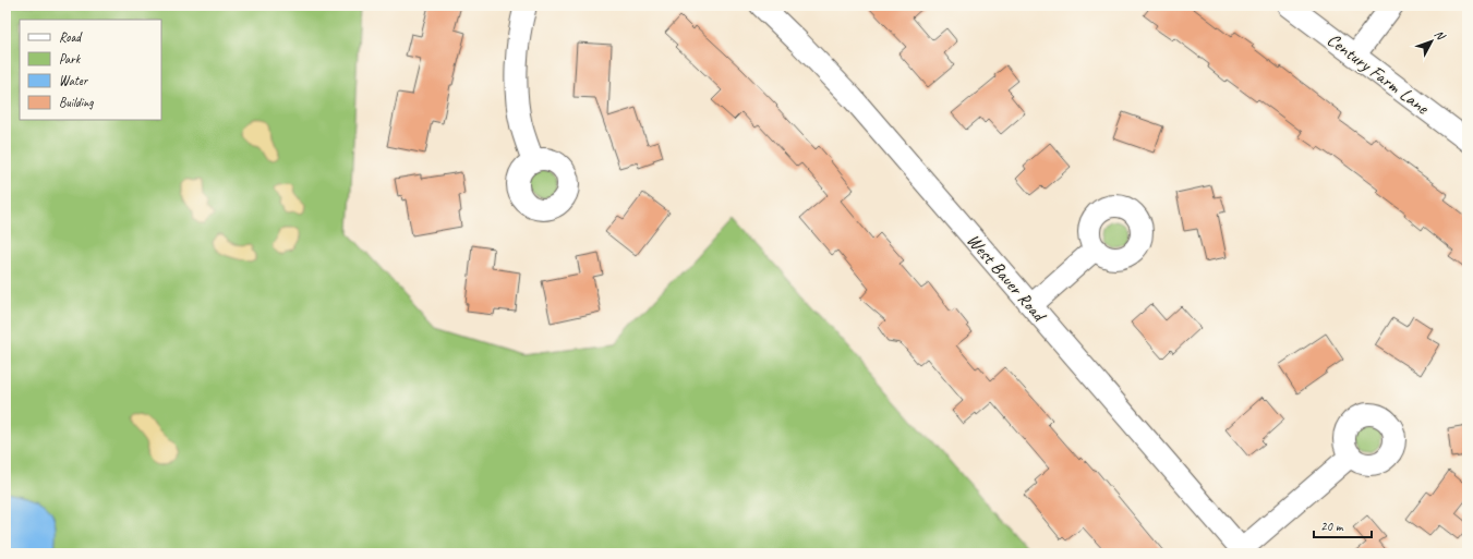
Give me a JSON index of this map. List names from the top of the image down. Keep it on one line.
{"streets":{"street":["Century Farm Lane","West Bauer Road"]},"legend":["Road","Park","Water","Building"],"scale_bar":"20 m","north":"top right"}
